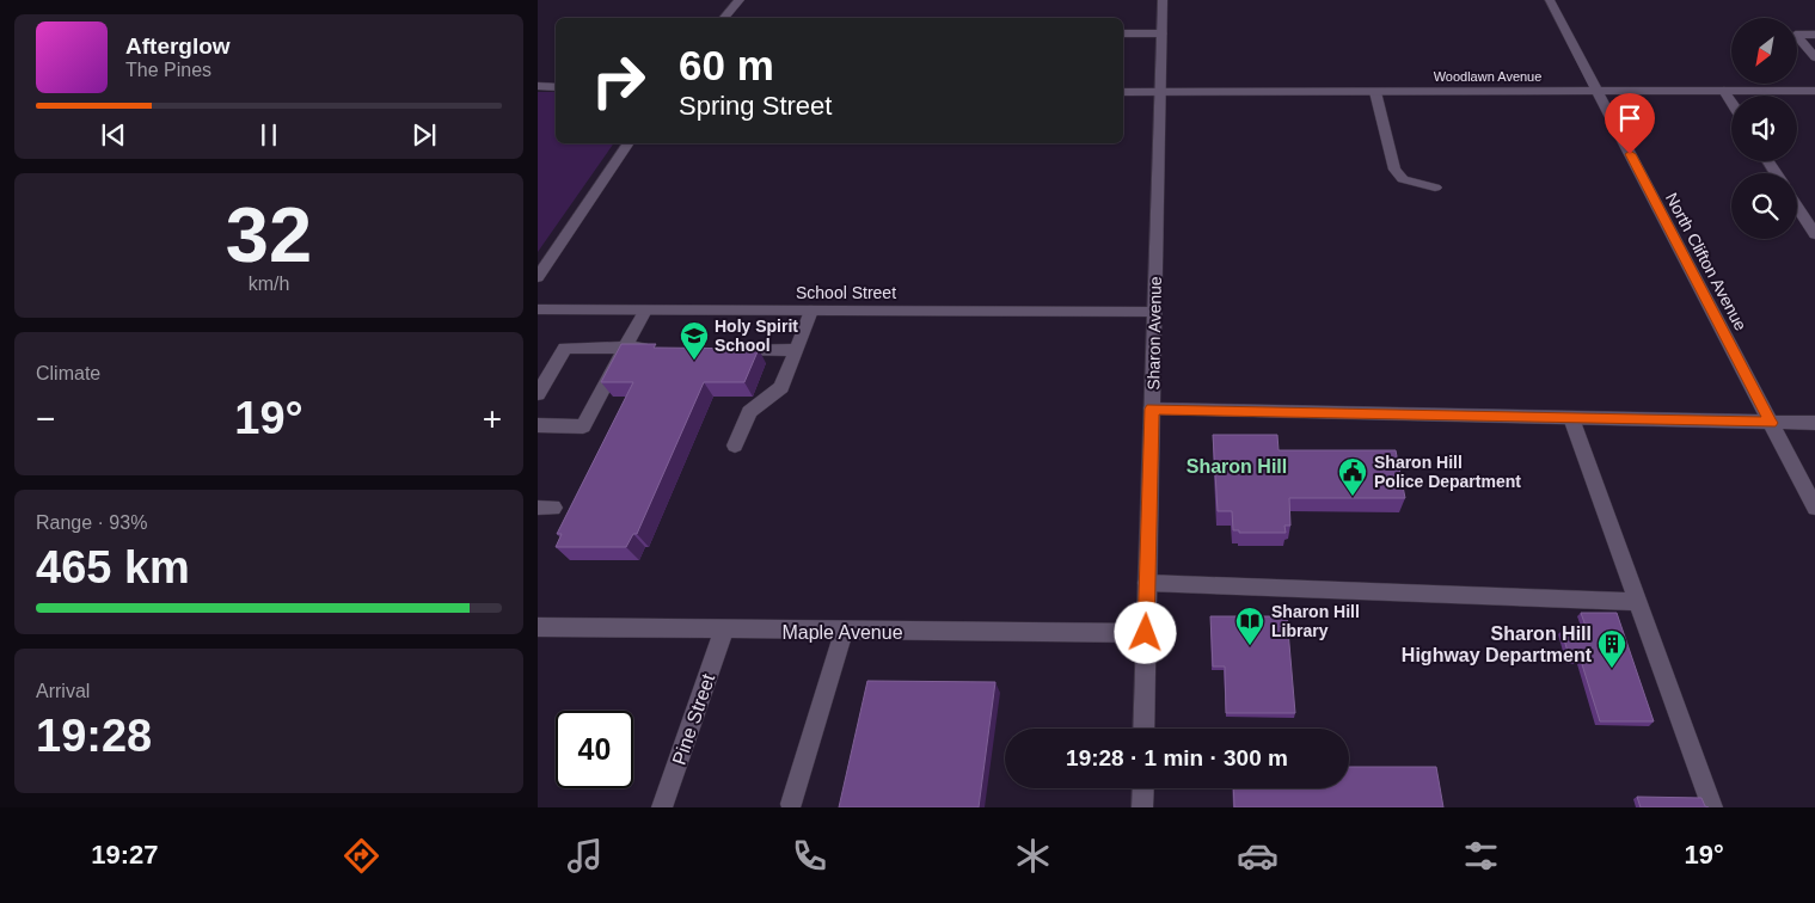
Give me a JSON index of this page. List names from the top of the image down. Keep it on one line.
{"streets":{"street":["Woodlawn Avenue","North Clifton Avenue","School Street","Sharon Avenue","Maple Avenue","Pine Street"]},"crossings":[["Woodlawn Avenue","North Clifton Avenue"],["Woodlawn Avenue","Sharon Avenue"],["School Street","Sharon Avenue"],["Sharon Avenue","Maple Avenue"],["Maple Avenue","Pine Street"]],"districts":["Sharon Hill"],"places":{"school or university":["Holy Spirit School"],"public building":["Sharon Hill Police Department"],"library":["Sharon Hill Library"],"building":["Sharon Hill Highway Department"]},"north":"bottom left","page":{"turn":["60 m","Spring Street"],"song":["Afterglow","The Pines"],"tile":[["32","km/h"],"Climate",["Range · 93%","465 km"],["Arrival","19:28"]],"heat":["−","19°","+"],"limit":"40","trip":"19:28 · 1 min · 300 m","tabs":["19:27","19°"]}}
